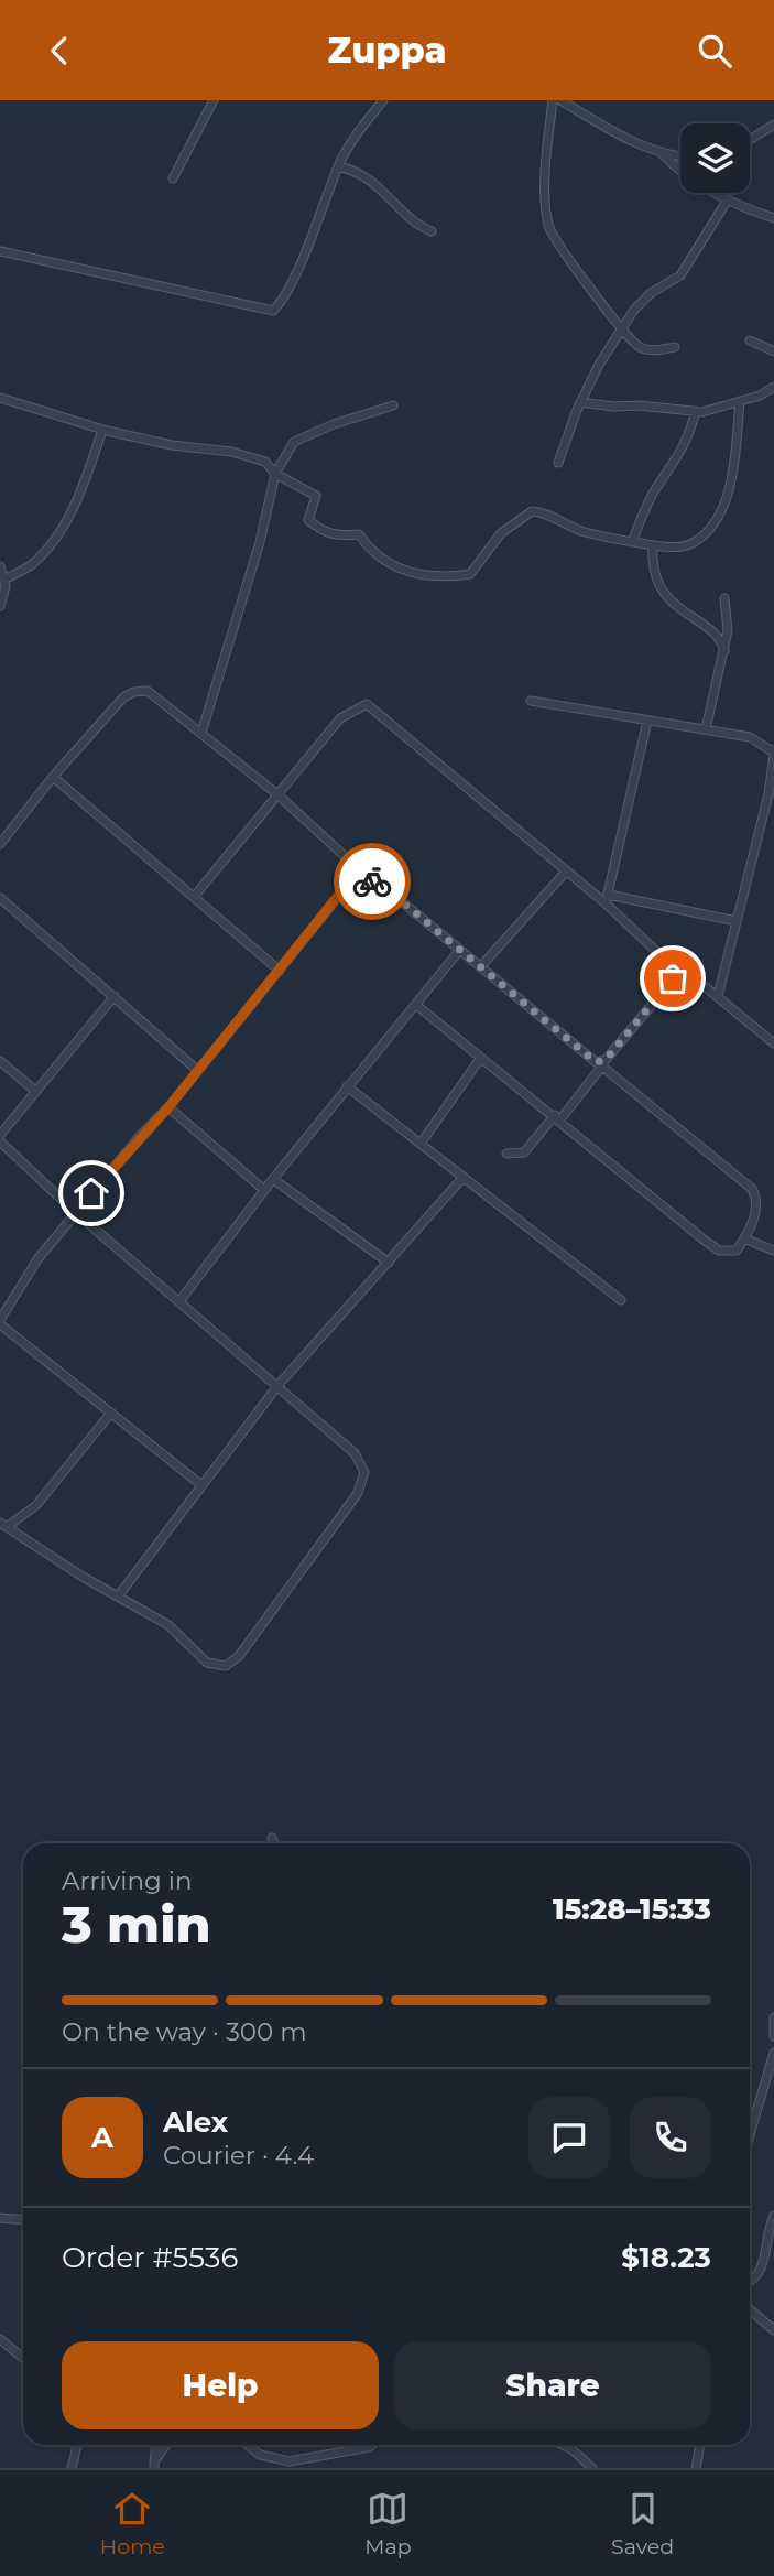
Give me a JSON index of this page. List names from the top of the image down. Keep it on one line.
{"page":{"header":"Zuppa","heading":["3 min","Arriving in","15:28–15:33"],"panel":["Alex","Courier · 4.4","Order #5536","$18.23"],"bar":"On the way · 300 m","round":"A","buttons":["Help","Share"],"tabs":["Home","Map","Saved"]}}
